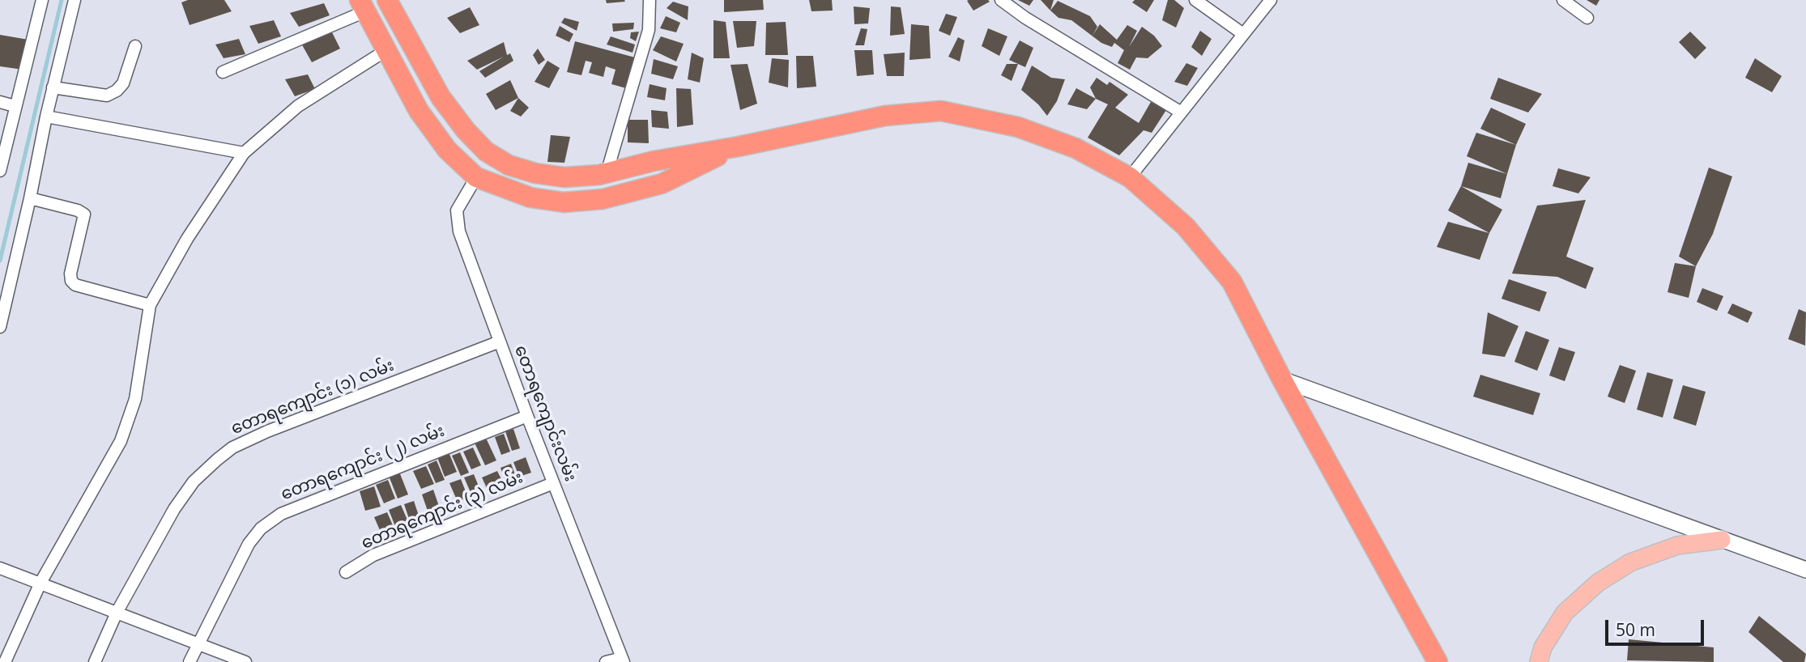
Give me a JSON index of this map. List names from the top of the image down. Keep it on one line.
{"streets":{"street":["တောရကျောင်း (၁) လမ်း","တောရကျောင်းလမ်း","တောရကျောင်း (၂) လမ်း","တောရကျောင်း (၃) လမ်း"]},"crossings":[["တောရကျောင်း (၁) လမ်း","တောရကျောင်းလမ်း"],["တောရကျောင်းလမ်း","တောရကျောင်း (၂) လမ်း"],["တောရကျောင်းလမ်း","တောရကျောင်း (၃) လမ်း"]],"scale_bar":"50 m"}
